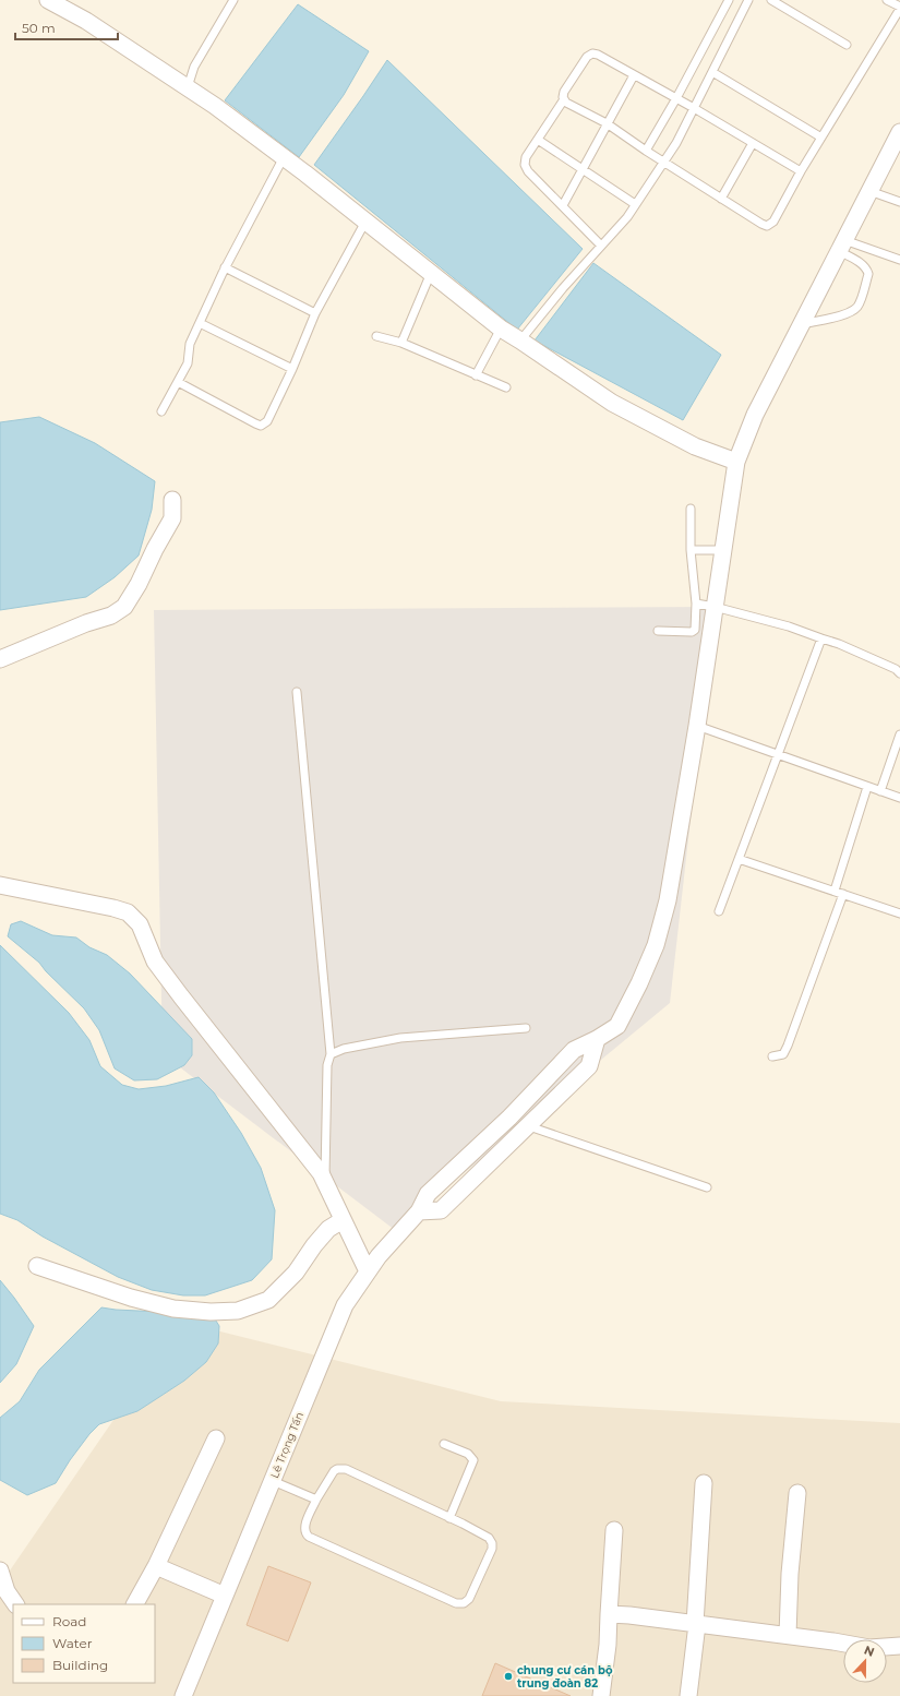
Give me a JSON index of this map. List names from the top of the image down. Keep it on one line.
{"streets":{"street":["Lê Trọng Tấn"]},"places":["chung cư cán bộ trung đoàn 82"],"legend":["Road","Water","Building"],"scale_bar":"50 m","north":"top"}
